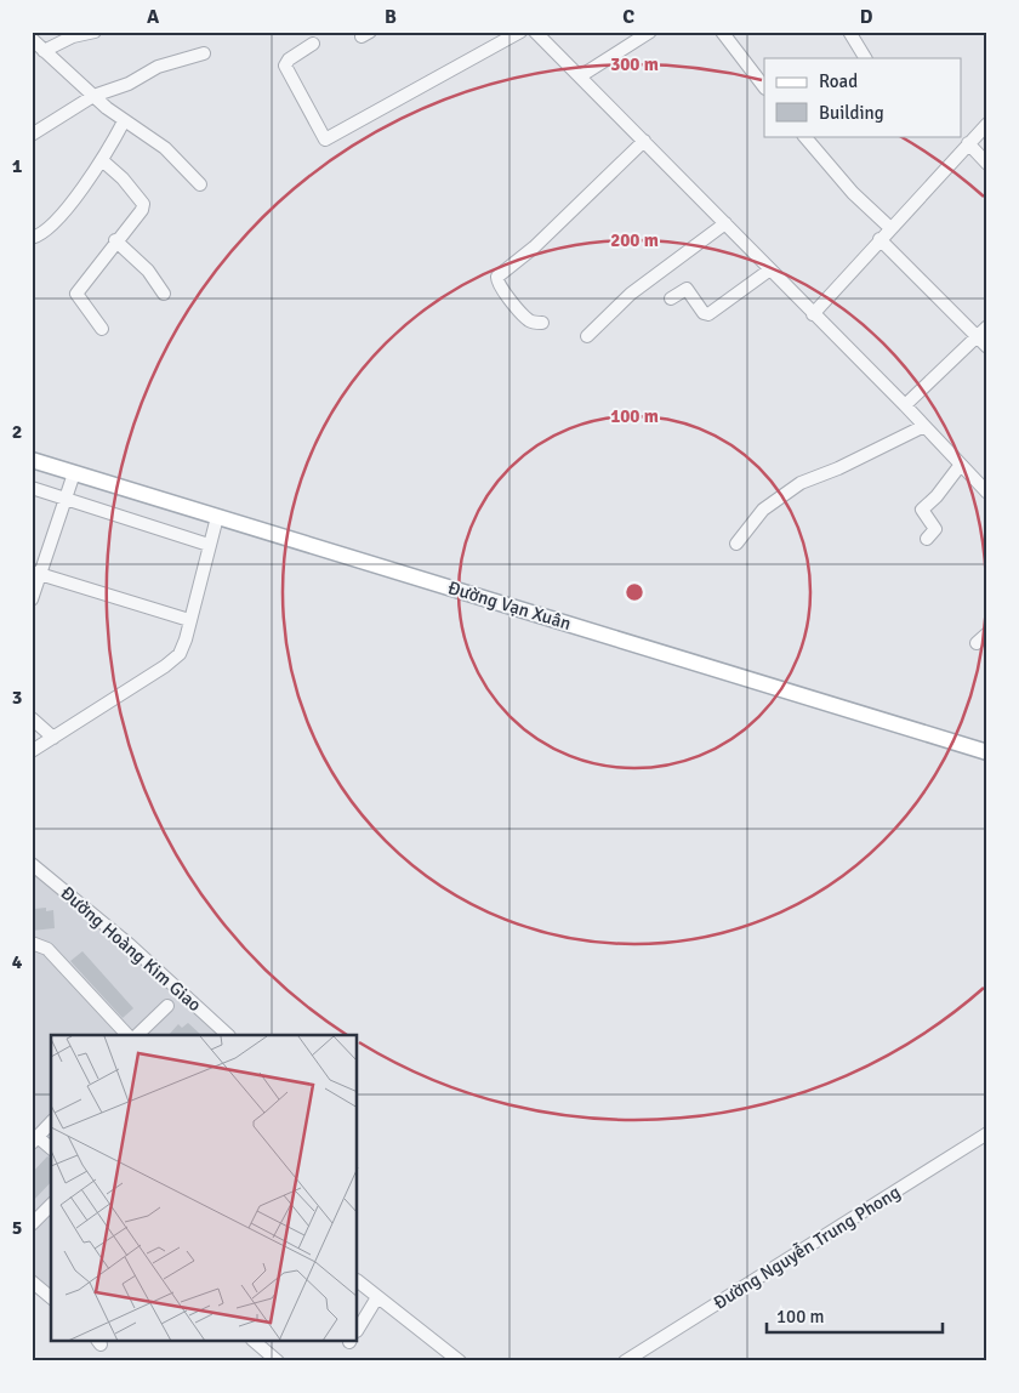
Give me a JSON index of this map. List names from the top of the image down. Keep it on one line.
{"streets":{"main road":["Đường Vạn Xuân"],"street":["Đường Hoàng Kim Giao","Đường Nguyễn Trung Phong"]},"legend":["Road","Building"],"scale_bar":"100 m","grid":{"columns":["A","B","C","D"],"rows":["1","2","3","4","5"]},"rings":["300 m","200 m","100 m"]}
